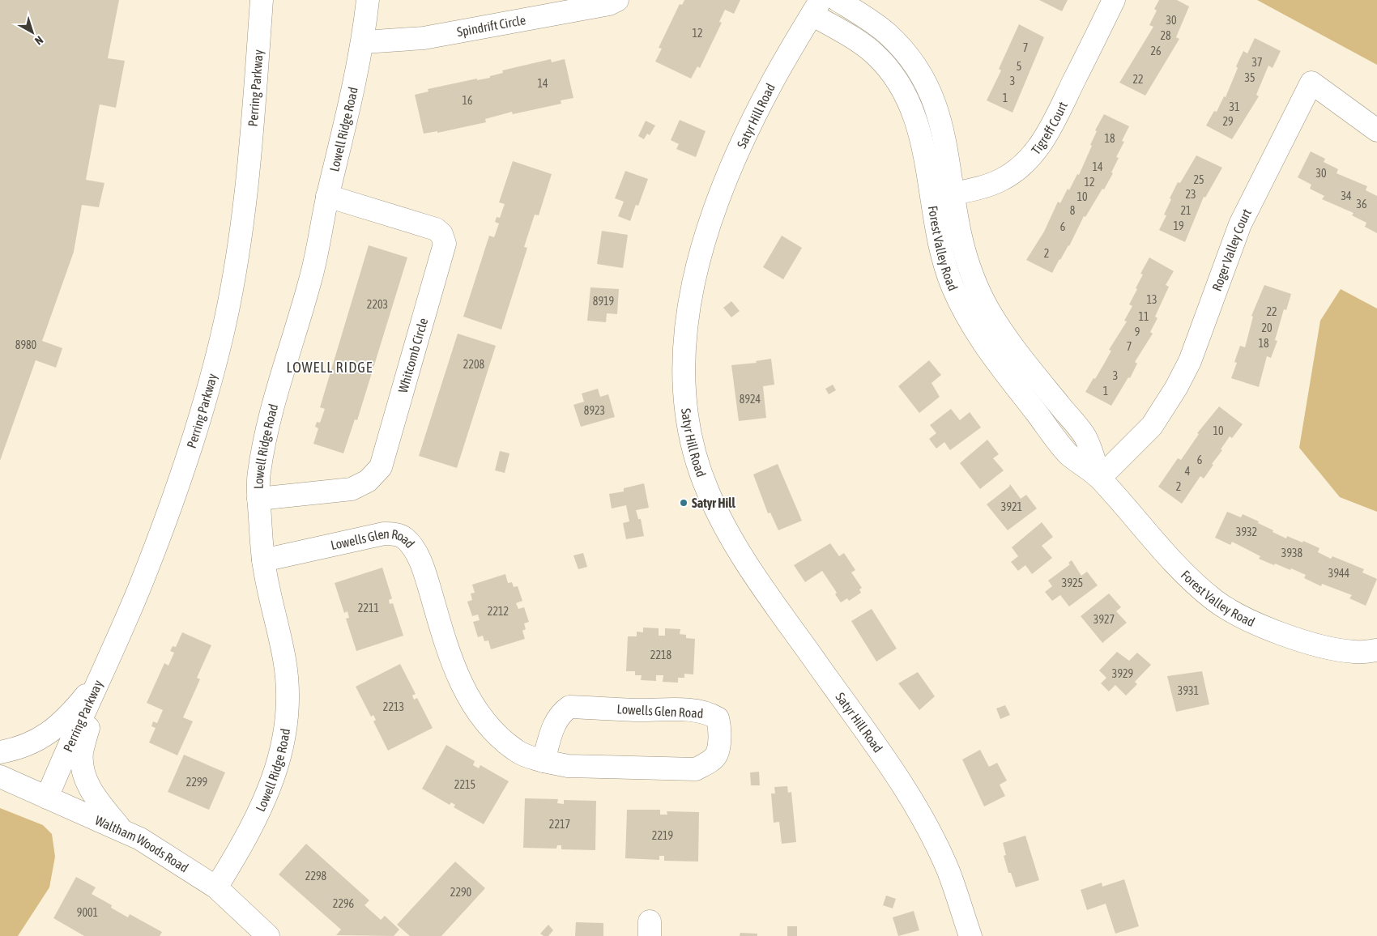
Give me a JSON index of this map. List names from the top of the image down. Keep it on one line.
{"streets":{"street":["Spindrift Circle","Perring Parkway","Satyr Hill Road","Tigreff Court","Lowell Ridge Road","Forest Valley Road","Roger Valley Court","Whitcomb Circle","Lowells Glen Road","Waltham Woods Road"]},"crossings":[["Spindrift Circle","Lowell Ridge Road"],["Perring Parkway","Waltham Woods Road"],["Satyr Hill Road","Forest Valley Road"],["Tigreff Court","Forest Valley Road"],["Lowell Ridge Road","Whitcomb Circle"],["Lowell Ridge Road","Lowells Glen Road"],["Lowell Ridge Road","Waltham Woods Road"],["Forest Valley Road","Roger Valley Court"]],"districts":["LOWELL RIDGE"],"places":["Satyr Hill"],"house_numbers":["30","12","28","7","26","37","5","35","22","3","14","1","16","31","29","18","14","30","25","12","23","34","10","36","8","21","19","6","2","13","8919","2203","22","11","20","9","18","8980","7","2208","3","1","8924","8923","10","6","4","2","3921","3932","3938","3944","3925","2211","2212","3927","2218","3929","3931","2213","2299","2215","2217","2219","2298","2290","2296","9001"],"north":"bottom right"}
